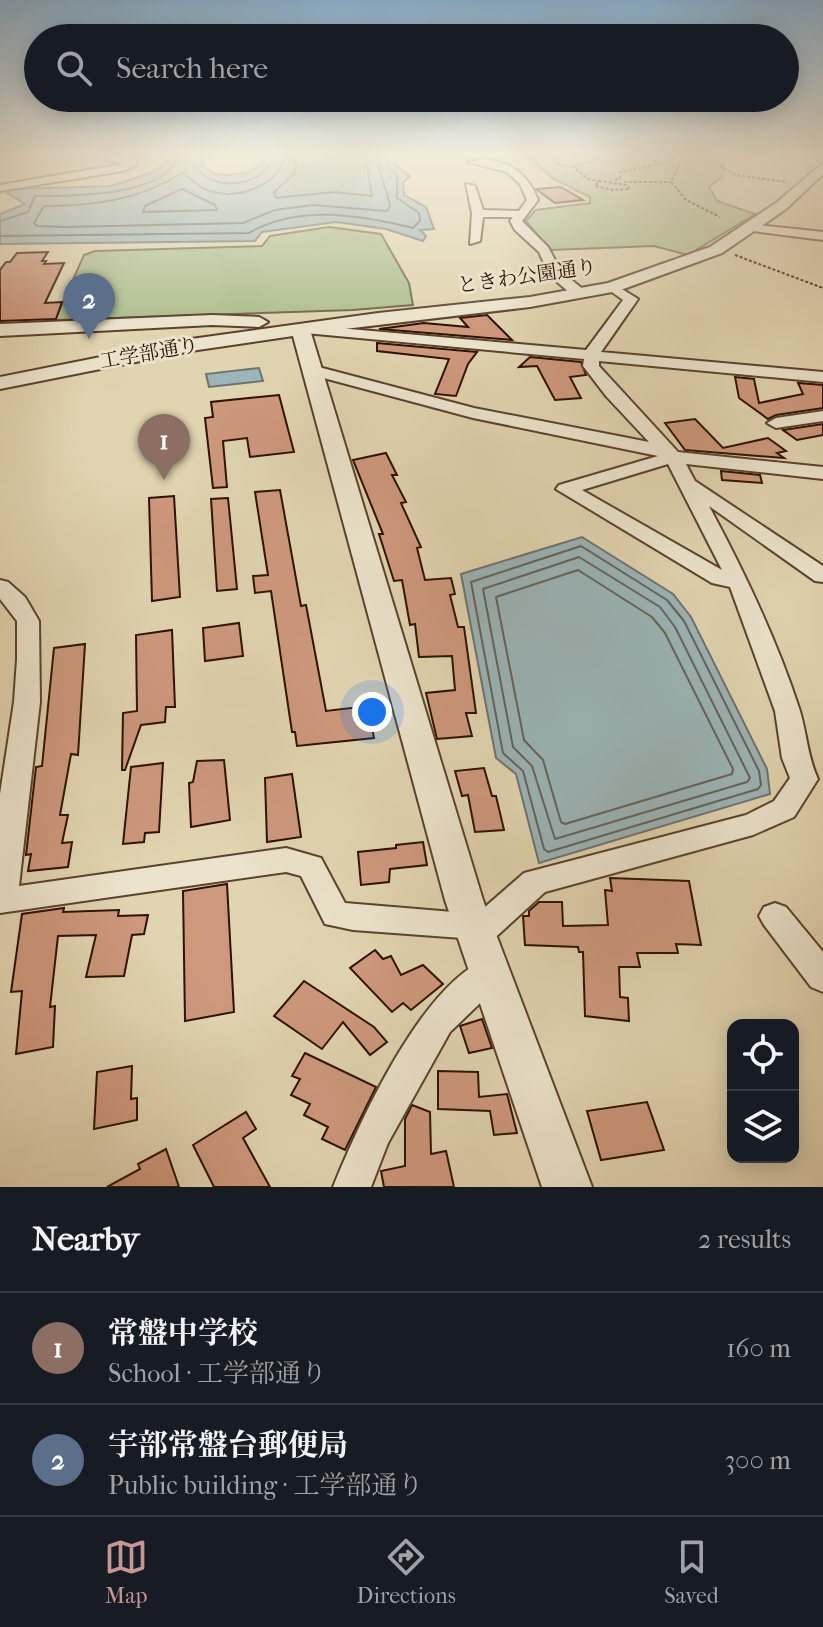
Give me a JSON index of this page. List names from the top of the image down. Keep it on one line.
{"streets":{"street":["ときわ公園通り","工学部通り"]},"crossings":[["ときわ公園通り","工学部通り"]],"page":{"search":"Search here","pins":["2","1"],"heading":["Nearby","2 results"],"list":[{"mark":"1","name":"常盤中学校","note":"School · 工学部通り","value":"160 m"},{"mark":"2","name":"宇部常盤台郵便局","note":"Public building · 工学部通り","value":"300 m"}],"nav":["Map","Directions","Saved"]}}
